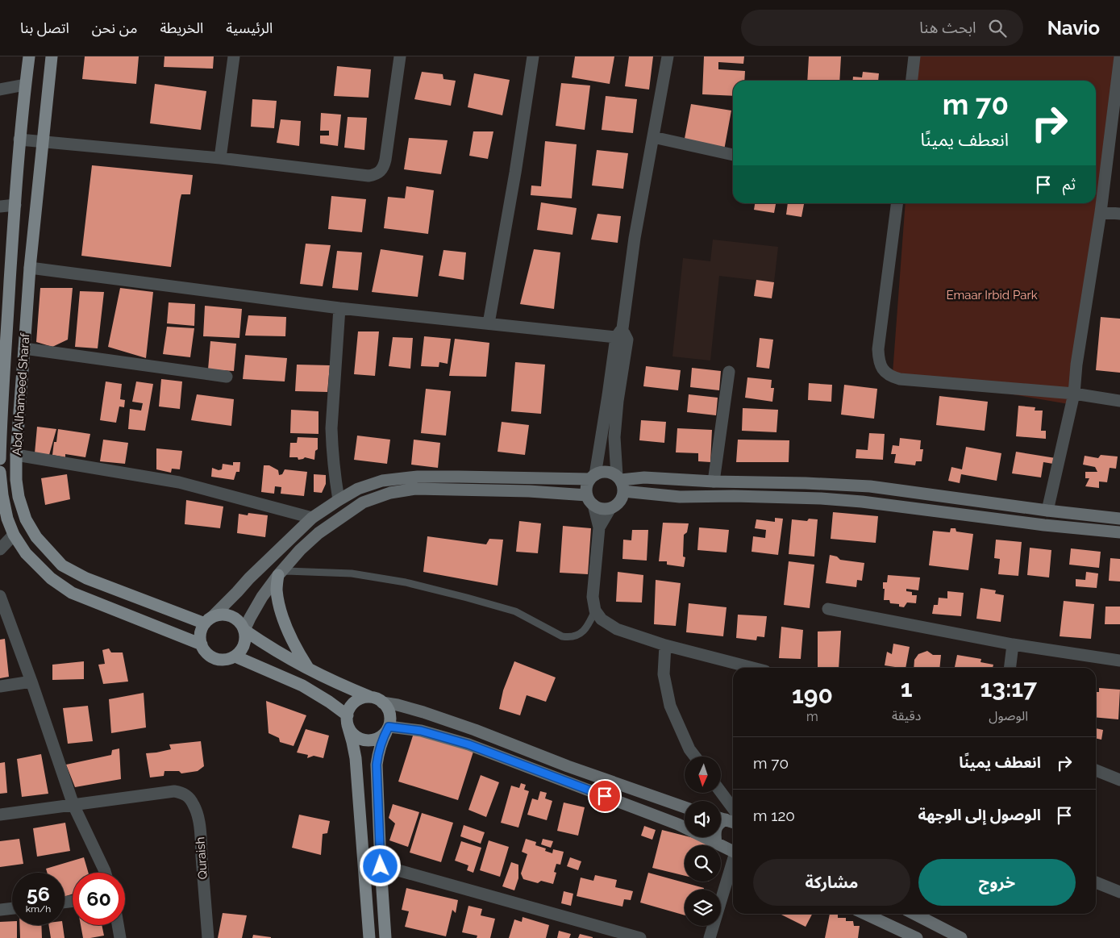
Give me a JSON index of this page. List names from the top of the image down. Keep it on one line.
{"streets":{"main road":["Abd Alhameed Sharaf"],"street":["Quraish"]},"parks":["Emaar Irbid Park"],"north":"bottom","page":{"header":"Navio","search":"ابحث هنا","nav":["الرئيسية","الخريطة","من نحن","اتصل بنا"],"turn":["70 m","انعطف يمينًا"],"then":"ثم","eta":["13:17","الوصول","1","دقيقة","190","m"],"list":[{"name":"انعطف يمينًا","value":"70 m"},{"name":"الوصول إلى الوجهة","value":"120 m"}],"buttons":["خروج","مشاركة"],"speed":"56 km/h","limit":"60"}}
